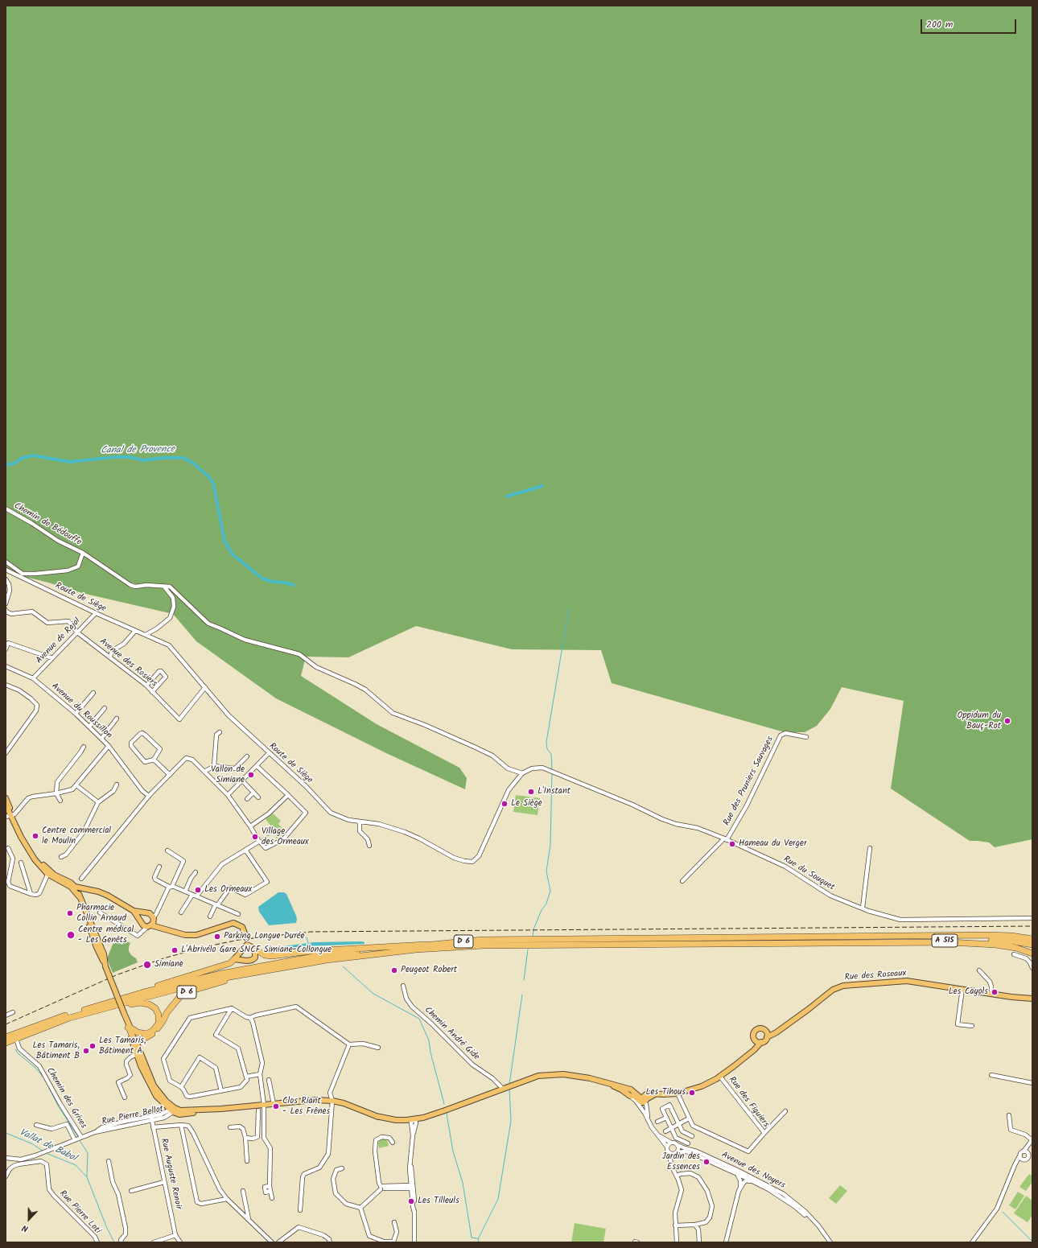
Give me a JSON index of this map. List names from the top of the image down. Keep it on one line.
{"streets":{"highway":["A 515","D 6"],"main road":["Rue des Roseaux"],"street":["Chemin de Bédouffe","Route de Siège","Avenue de Rajol","Avenue des Rosiers","Avenue du Roussillon","Rue des Pruniers Sauvages","Rue du Souquet","Chemin André Gide","Chemin des Grives","Rue des Figuiers","Rue Pierre Bellot","Avenue des Noyers","Rue Auguste Renoir","Rue Pierre Loti"]},"crossings":[["Route de Siège","Avenue de Rajol"],["Route de Siège","Avenue des Rosiers"],["Route de Siège","Rue du Souquet"],["Avenue de Rajol","Avenue des Rosiers"],["Avenue de Rajol","Avenue du Roussillon"],["Rue des Pruniers Sauvages","Rue du Souquet"],["A 515","D 6"],["D 6","Chemin des Grives"],["Chemin des Grives","Rue Pierre Bellot"],["Rue Pierre Bellot","Rue Auguste Renoir"]],"water":["Canal de Provence","Vallat de Babol"],"places":["Oppidum du Bauç-Rot","Vallon de Simiane","L'Instant","Le Siège","Centre commercial le Moulin","Village des Ormeaux","Hameau du Verger","Les Ormeaux","Pharmacie Collin Arnaud","Centre médical - Les Genêts","Parking Longue Durée","L'Abrivélo Gare SNCF Simiane-Collongue","Simiane","Peugeot Robert","Les Cayols","Les Tamaris, Bâtiment A","Les Tamaris, Bâtiment B","Les Tihous","Clos Riant - Les Frênes","Jardin des Essences","Les Tilleuls"],"scale_bar":"200 m","north":"bottom"}
